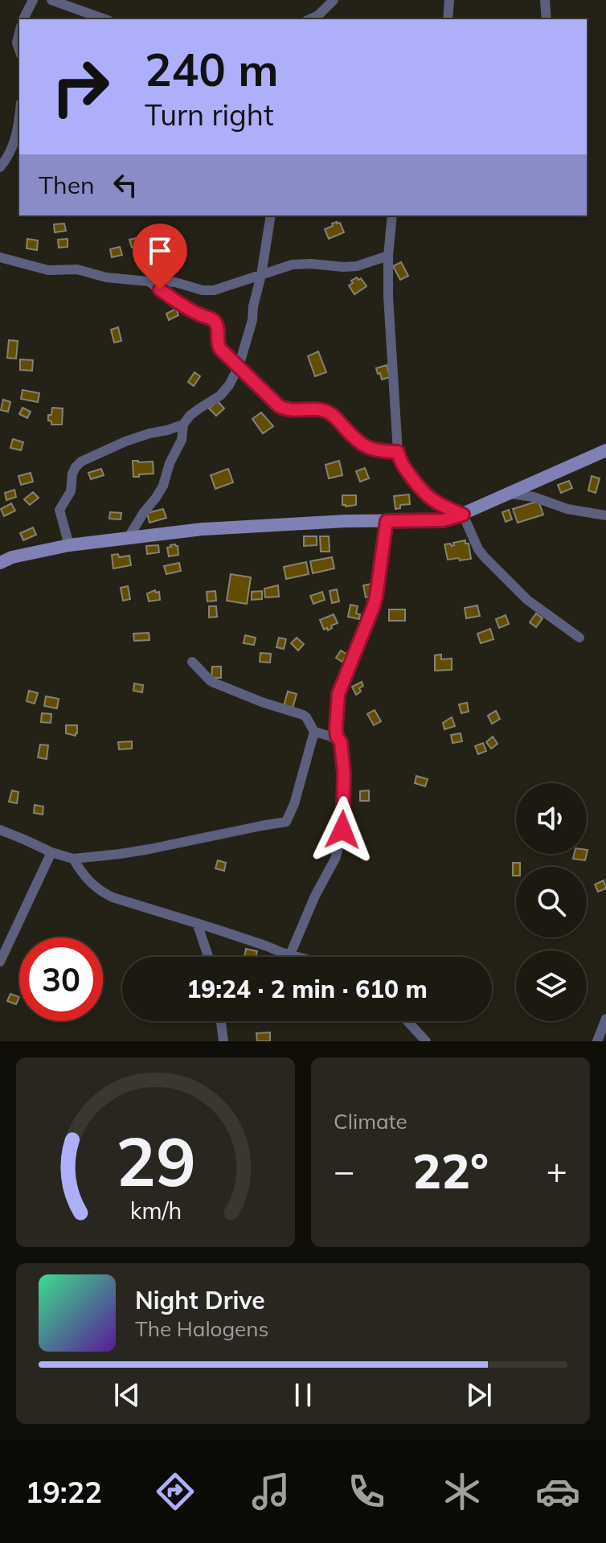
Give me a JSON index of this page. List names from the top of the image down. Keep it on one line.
{"page":{"turn":["240 m","Turn right"],"then":"Then","limit":"30","trip":"19:24 · 2 min · 610 m","tile":"Climate","heat":["−","22°","+"],"song":["Night Drive","The Halogens"],"tabs":"19:22","gauge":["29","km/h"]}}
